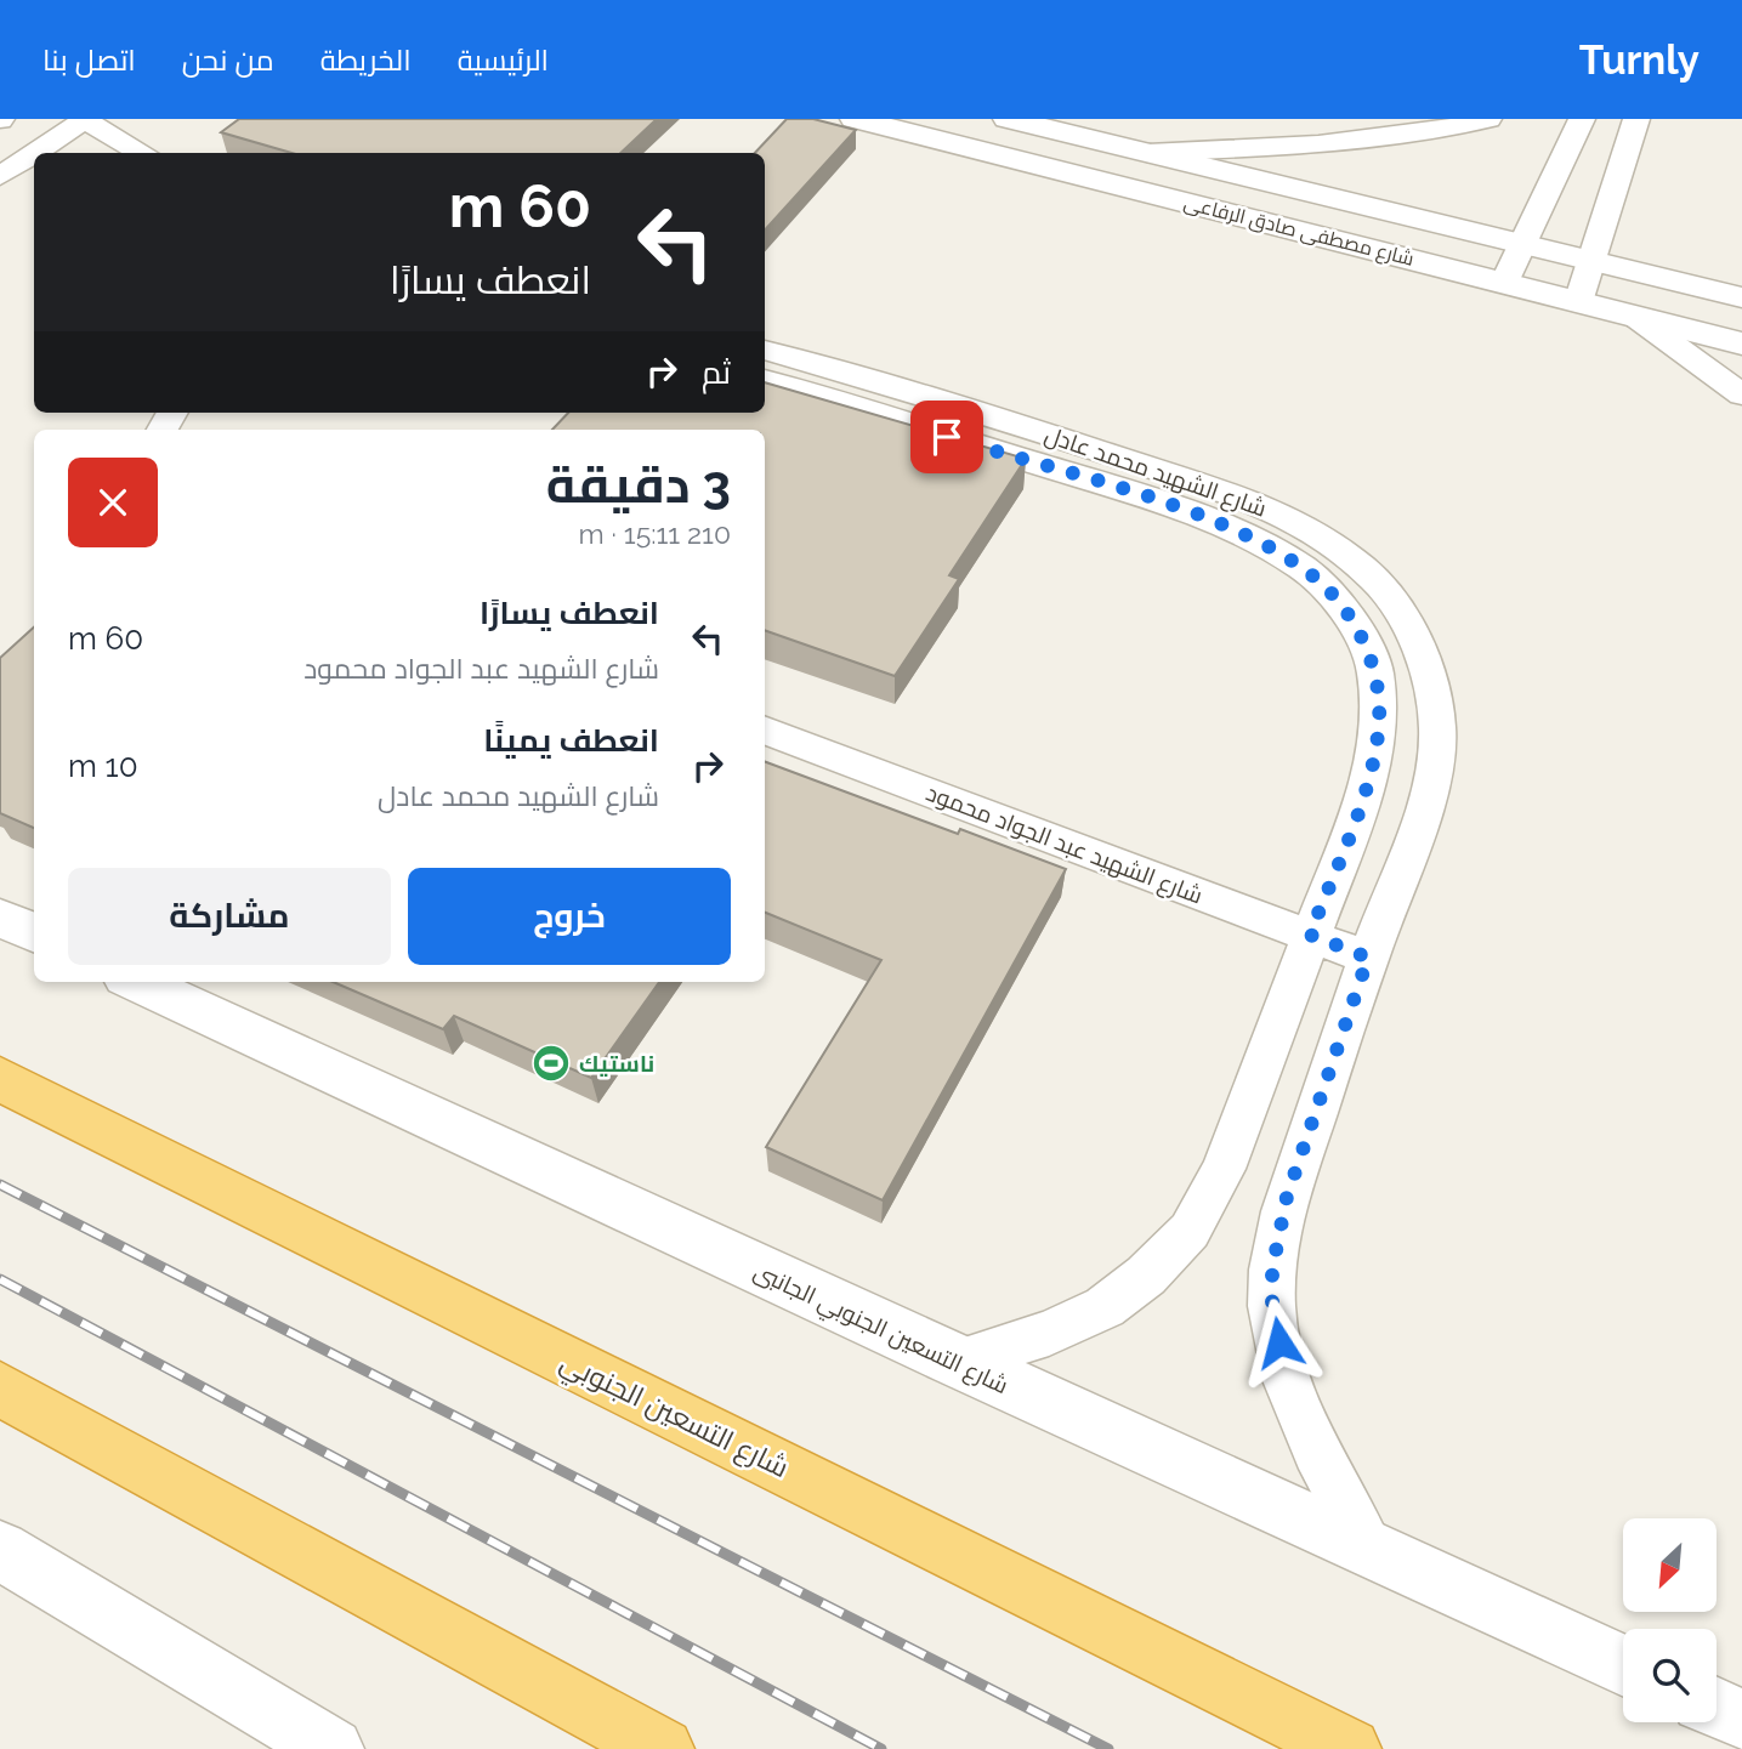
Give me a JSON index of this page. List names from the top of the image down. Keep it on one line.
{"streets":{"highway":["شارع التسعين الجنوبي"],"street":["شارع مصطفى صادق الرفاعى","شارع الشهيد محمد عادل","شارع الشهيد عبد الجواد محمود","شارع التسعين الجنوبي الجانبى"]},"crossings":[["شارع الشهيد محمد عادل","شارع الشهيد عبد الجواد محمود"],["شارع الشهيد محمد عادل","شارع التسعين الجنوبي الجانبى"]],"places":{"sports":["ناستيك"]},"north":"bottom left","page":{"header":"Turnly","nav":["الرئيسية","الخريطة","من نحن","اتصل بنا"],"turn":["60 m","انعطف يسارًا"],"then":"ثم","heading":["3 دقيقة","210 m · 15:11"],"list":[{"name":"انعطف يسارًا","note":"شارع الشهيد عبد الجواد محمود","value":"60 m"},{"name":"انعطف يمينًا","note":"شارع الشهيد محمد عادل","value":"10 m"}],"buttons":["خروج","مشاركة"]}}
